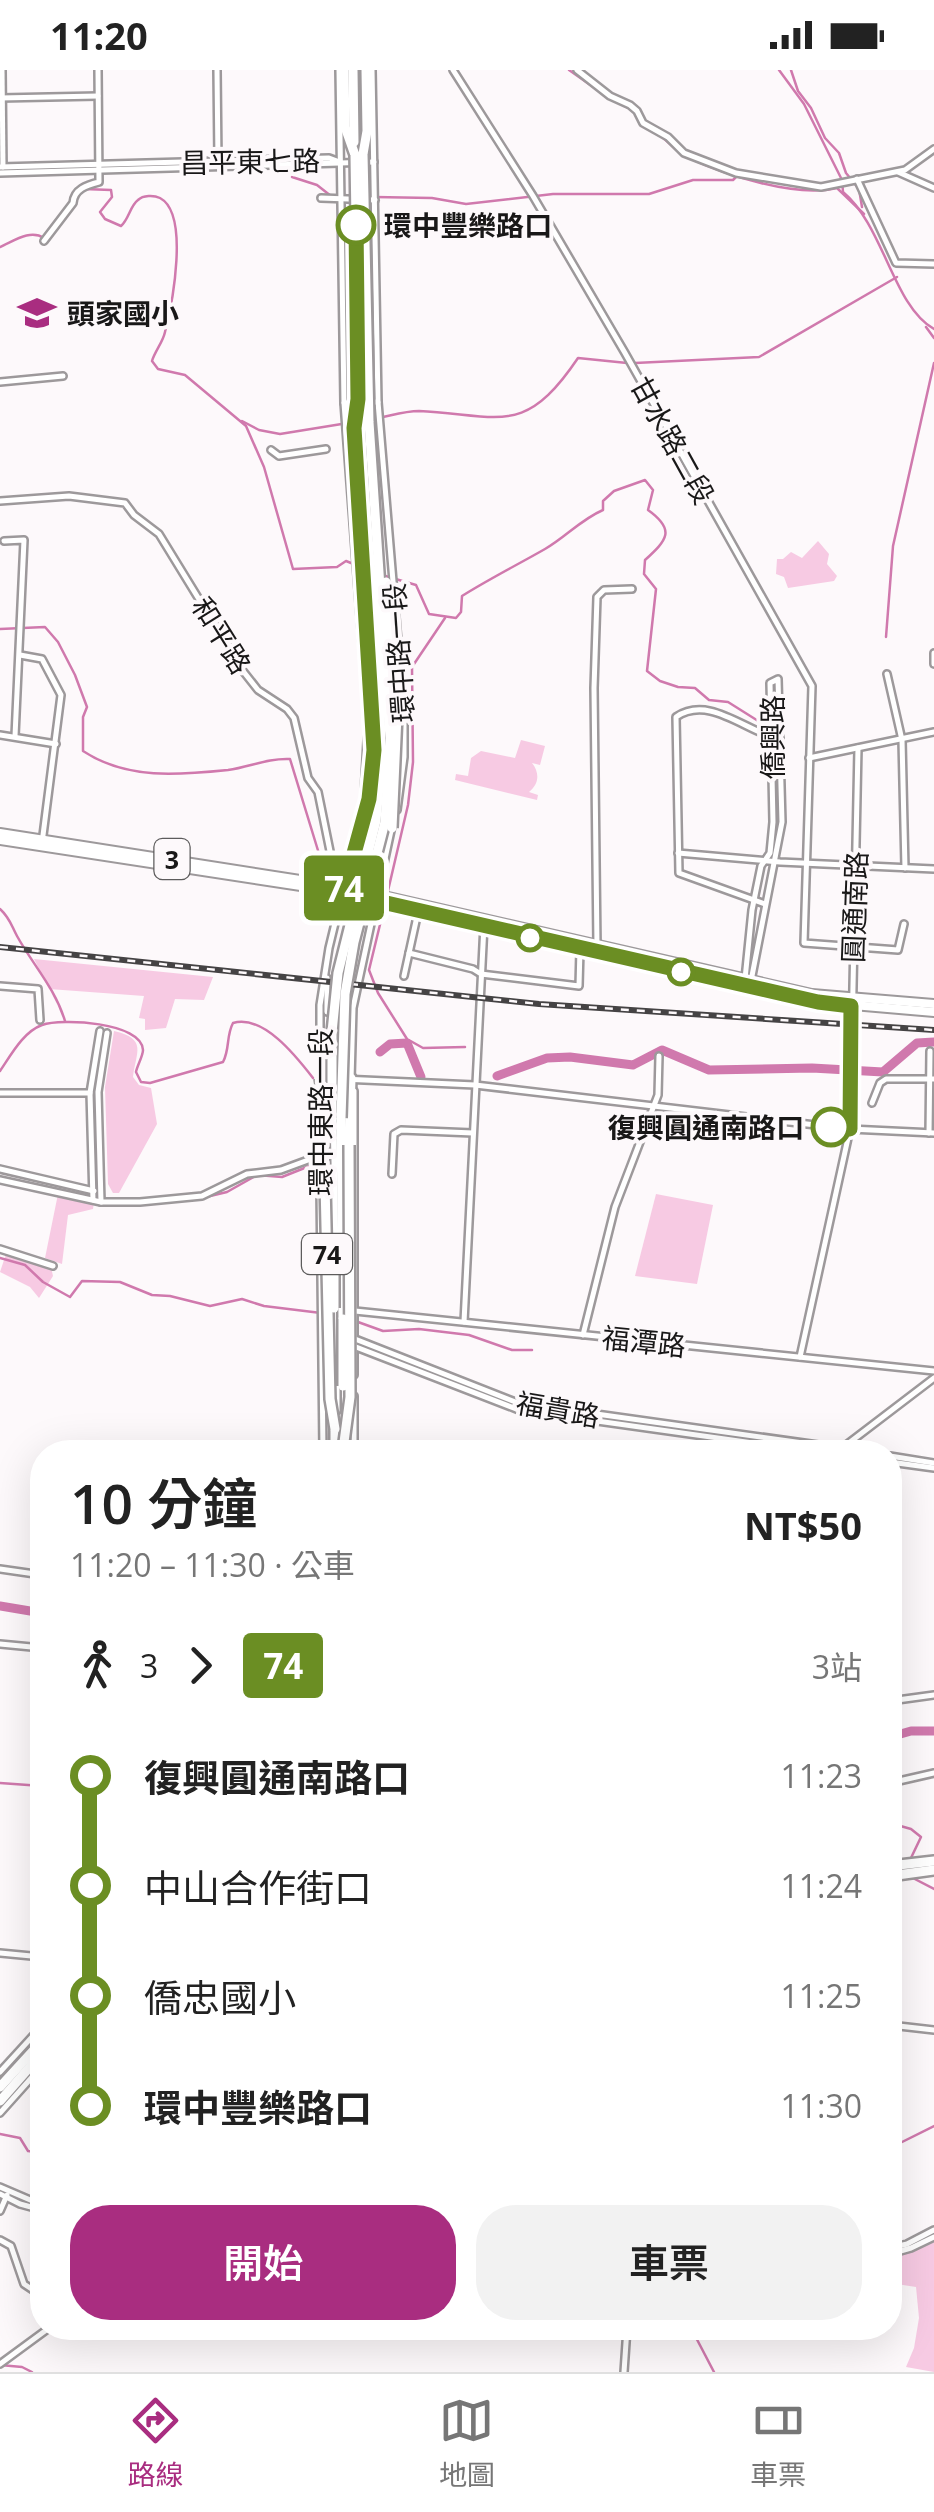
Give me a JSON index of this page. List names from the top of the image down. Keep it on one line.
{"streets":{"highway":["74"],"main road":["3"],"street":["昌平東七路","甘水路二段","和平路","環中路一段","僑興路","圓通南路","環中東路一段","福潭路","福貴路"]},"crossings":[["昌平東七路","環中路一段"],["和平路","環中路一段"],["和平路","3"],["和平路","環中東路一段"],["環中路一段","3"],["環中路一段","環中東路一段"],["環中路一段","74"],["僑興路","3"],["3","圓通南路"],["3","環中東路一段"],["環中東路一段","74"],["環中東路一段","福潭路"],["環中東路一段","福貴路"]],"places":{"other":["環中豐樂路口","復興圓通南路口"],"school or university":["頭家國小"]},"lines":["bus line 74"],"page":{"status":"11:20","on_map":"74","heading":["10 分鐘","11:20 – 11:30 · 公車","NT$50"],"legs":["3","74","3站"],"list":[{"name":"復興圓通南路口","value":"11:23"},{"name":"中山合作街口","value":"11:24"},{"name":"僑忠國小","value":"11:25"},{"name":"環中豐樂路口","value":"11:30"}],"buttons":["開始","車票"],"tabs":["路線","地圖","車票"]}}
